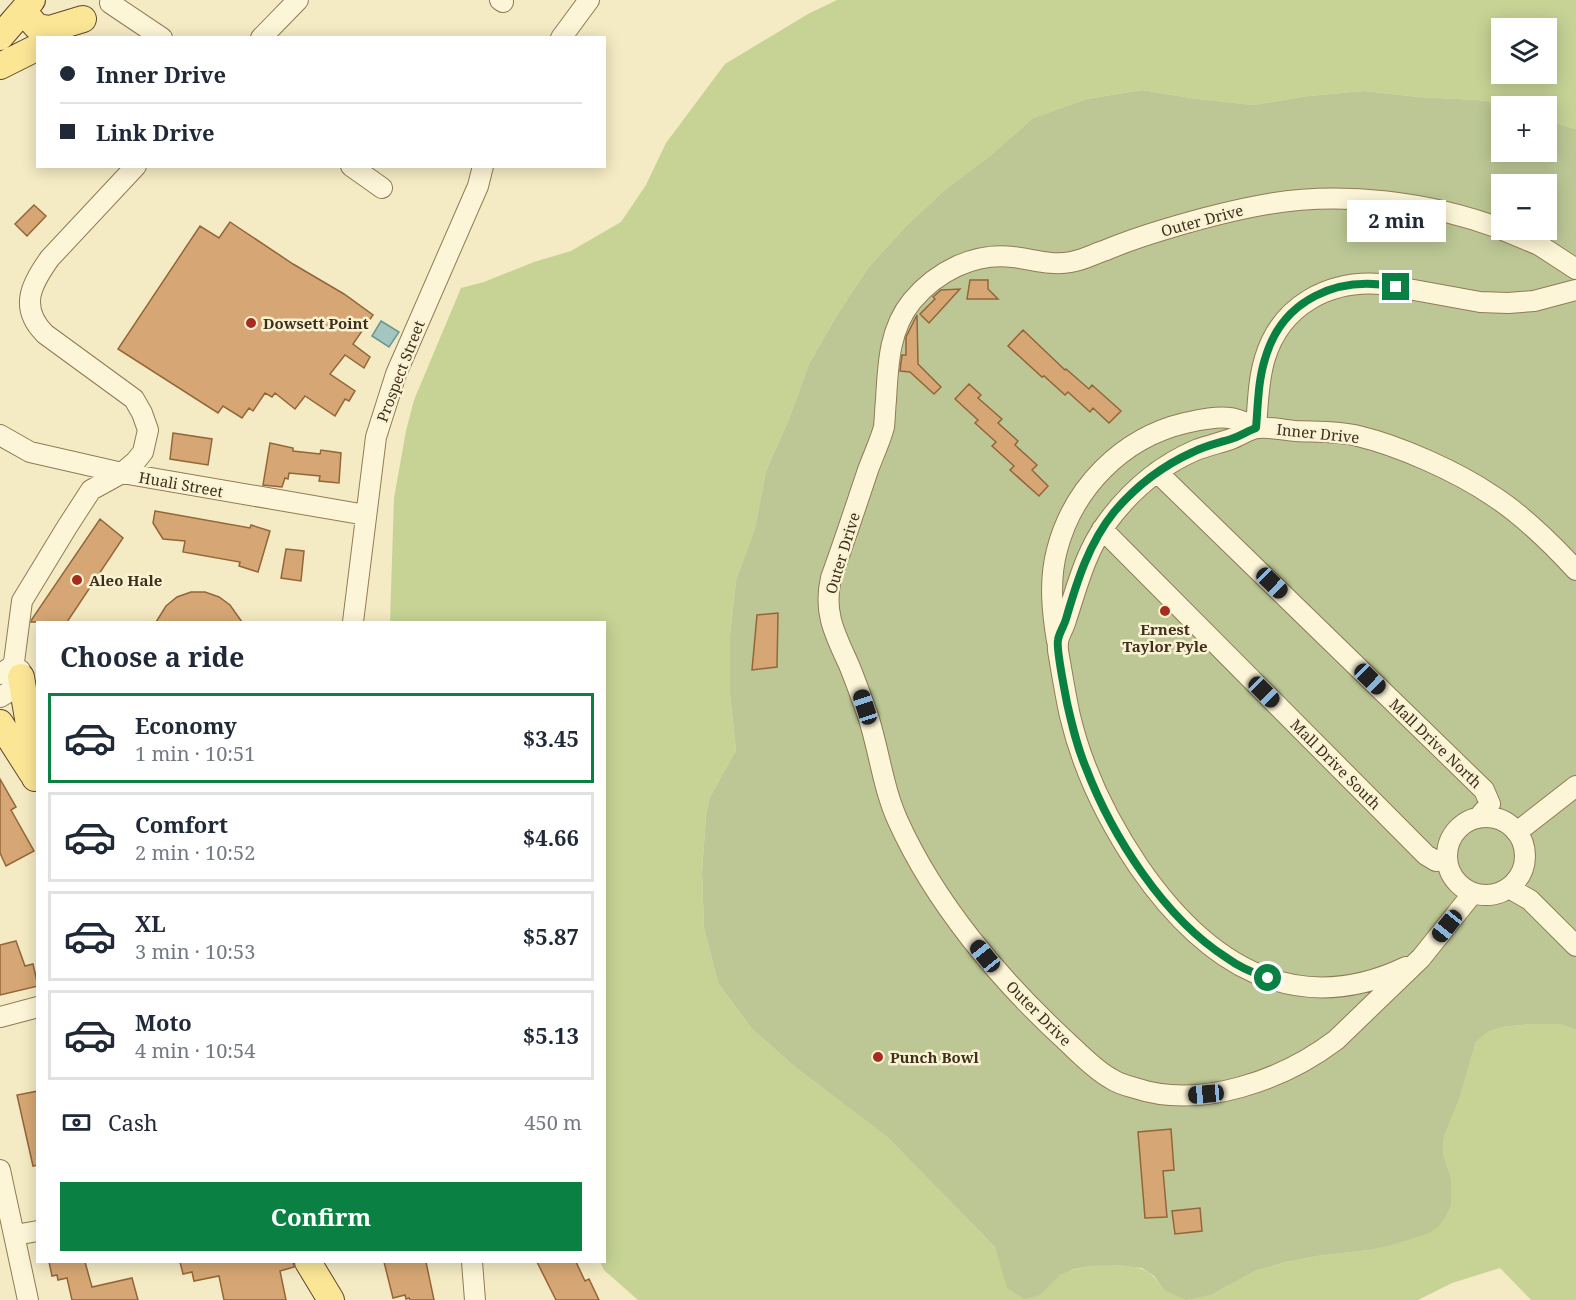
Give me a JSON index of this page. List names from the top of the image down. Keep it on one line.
{"streets":{"street":["Outer Drive","Prospect Street","Inner Drive","Huali Street","Mall Drive North","Mall Drive South"]},"crossings":[["Outer Drive","Inner Drive"],["Outer Drive","Mall Drive North"],["Outer Drive","Mall Drive South"],["Prospect Street","Huali Street"],["Inner Drive","Mall Drive North"],["Inner Drive","Mall Drive South"],["Mall Drive North","Mall Drive South"]],"places":["Dowsett Point","Aleo Hale","Ernest Taylor Pyle","Punch Bowl"],"page":{"map_buttons":["+","−"],"banner":["Inner Drive","Link Drive"],"bubble":"2 min","heading":"Choose a ride","list":[{"name":"Economy","note":"1 min · 10:51","value":"$3.45"},{"name":"Comfort","note":"2 min · 10:52","value":"$4.66"},{"name":"XL","note":"3 min · 10:53","value":"$5.87"},{"name":"Moto","note":"4 min · 10:54","value":"$5.13"}],"pay":["Cash","450 m"],"buttons":"Confirm"}}
